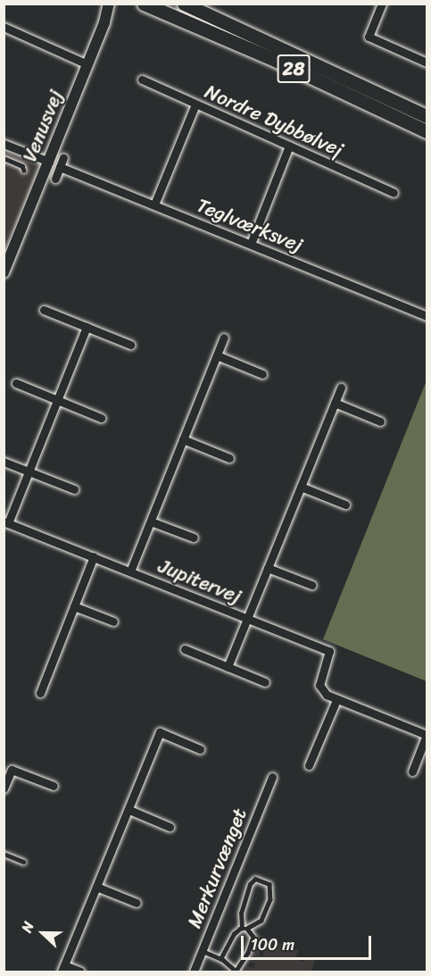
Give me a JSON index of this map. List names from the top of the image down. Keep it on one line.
{"streets":{"main road":["28"],"street":["Nordre Dybbølvej","Venusvej","Teglværksvej","Jupitervej","Merkurvænget"]},"scale_bar":"100 m","north":"left"}
